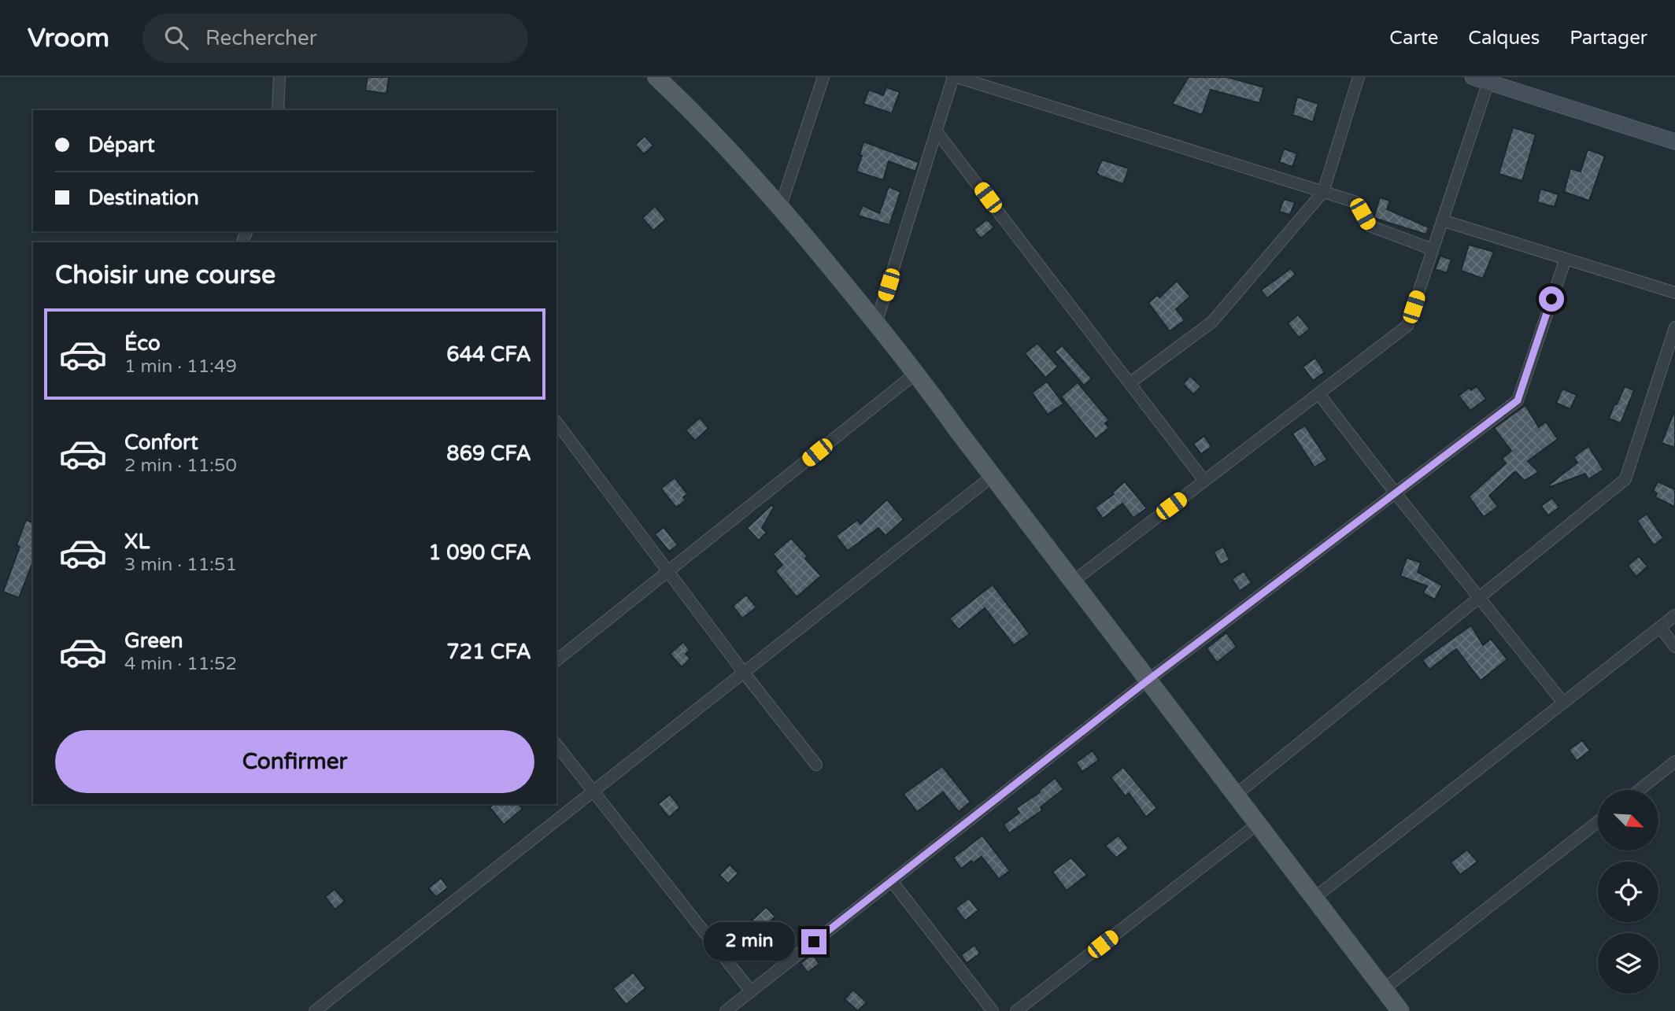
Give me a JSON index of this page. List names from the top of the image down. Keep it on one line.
{"north":"bottom right","page":{"header":"Vroom","search":"Rechercher","nav":["Carte","Calques","Partager"],"banner":["Départ","Destination"],"heading":"Choisir une course","list":[{"name":"Éco","note":"1 min · 11:49","value":"644 CFA"},{"name":"Confort","note":"2 min · 11:50","value":"869 CFA"},{"name":"XL","note":"3 min · 11:51","value":"1 090 CFA"},{"name":"Green","note":"4 min · 11:52","value":"721 CFA"}],"buttons":"Confirmer","bubble":"2 min"}}
